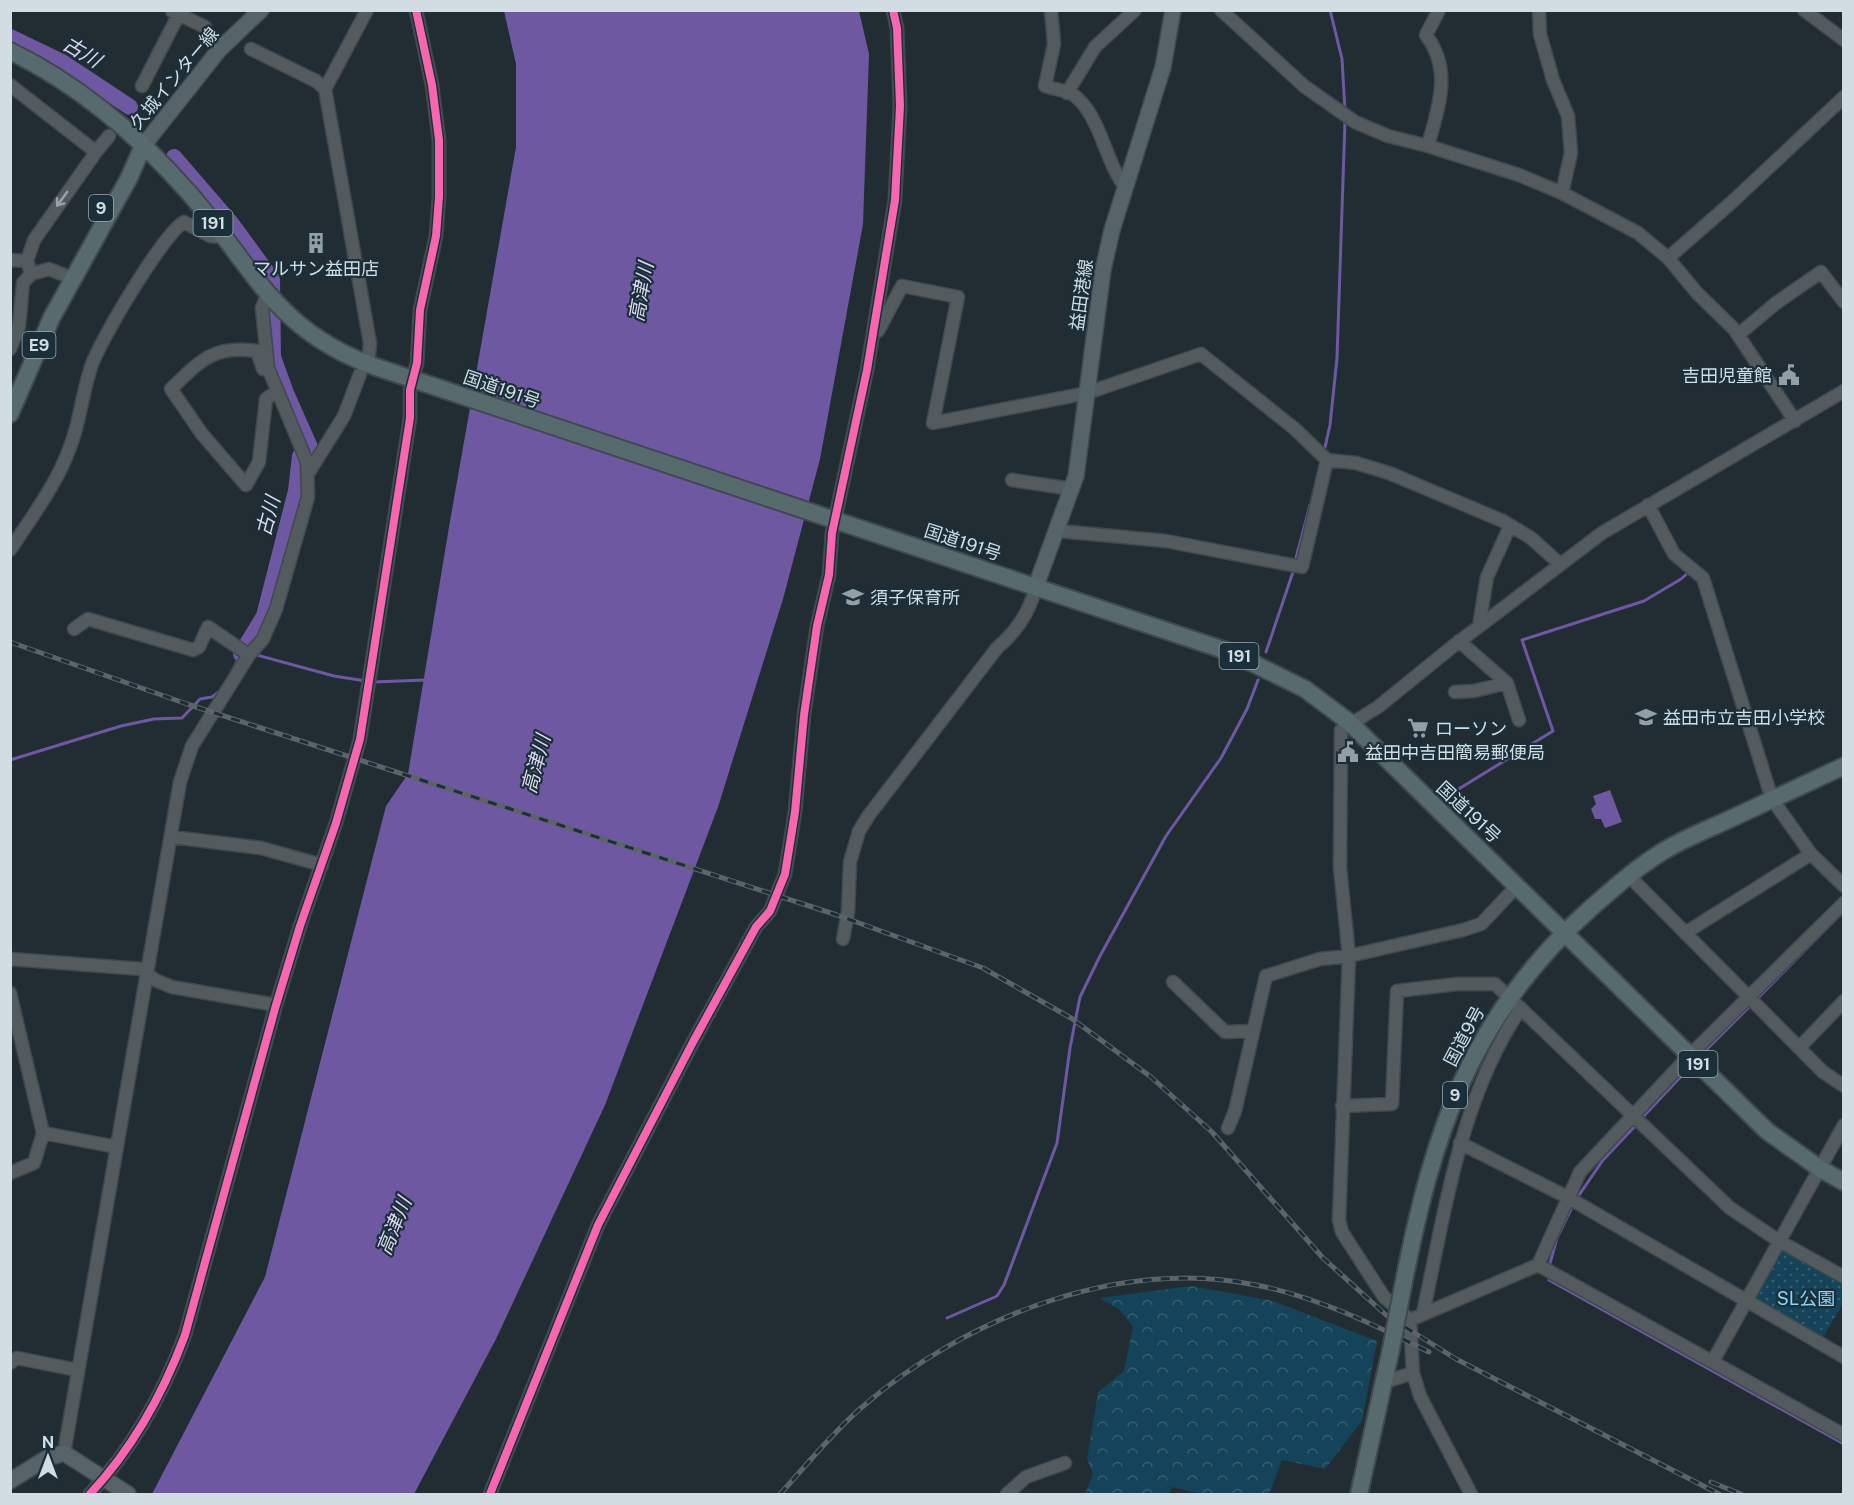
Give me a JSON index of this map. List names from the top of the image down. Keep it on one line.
{"streets":{"highway":["9","191","E9","国道191号","国道9号"],"main road":["久城インター線","益田港線"]},"crossings":[["久城インター線","9"],["久城インター線","国道191号"],["9","E9"],["9","国道191号"],["益田港線","国道191号"],["国道191号","国道9号"]],"water":["古川","高津川"],"parks":["SL公園"],"places":{"building":["マルサン益田店"],"public building":["吉田児童館","益田中吉田簡易郵便局"],"school or university":["須子保育所","益田市立吉田小学校"],"supermarket":["ローソン"]},"north":"top"}
